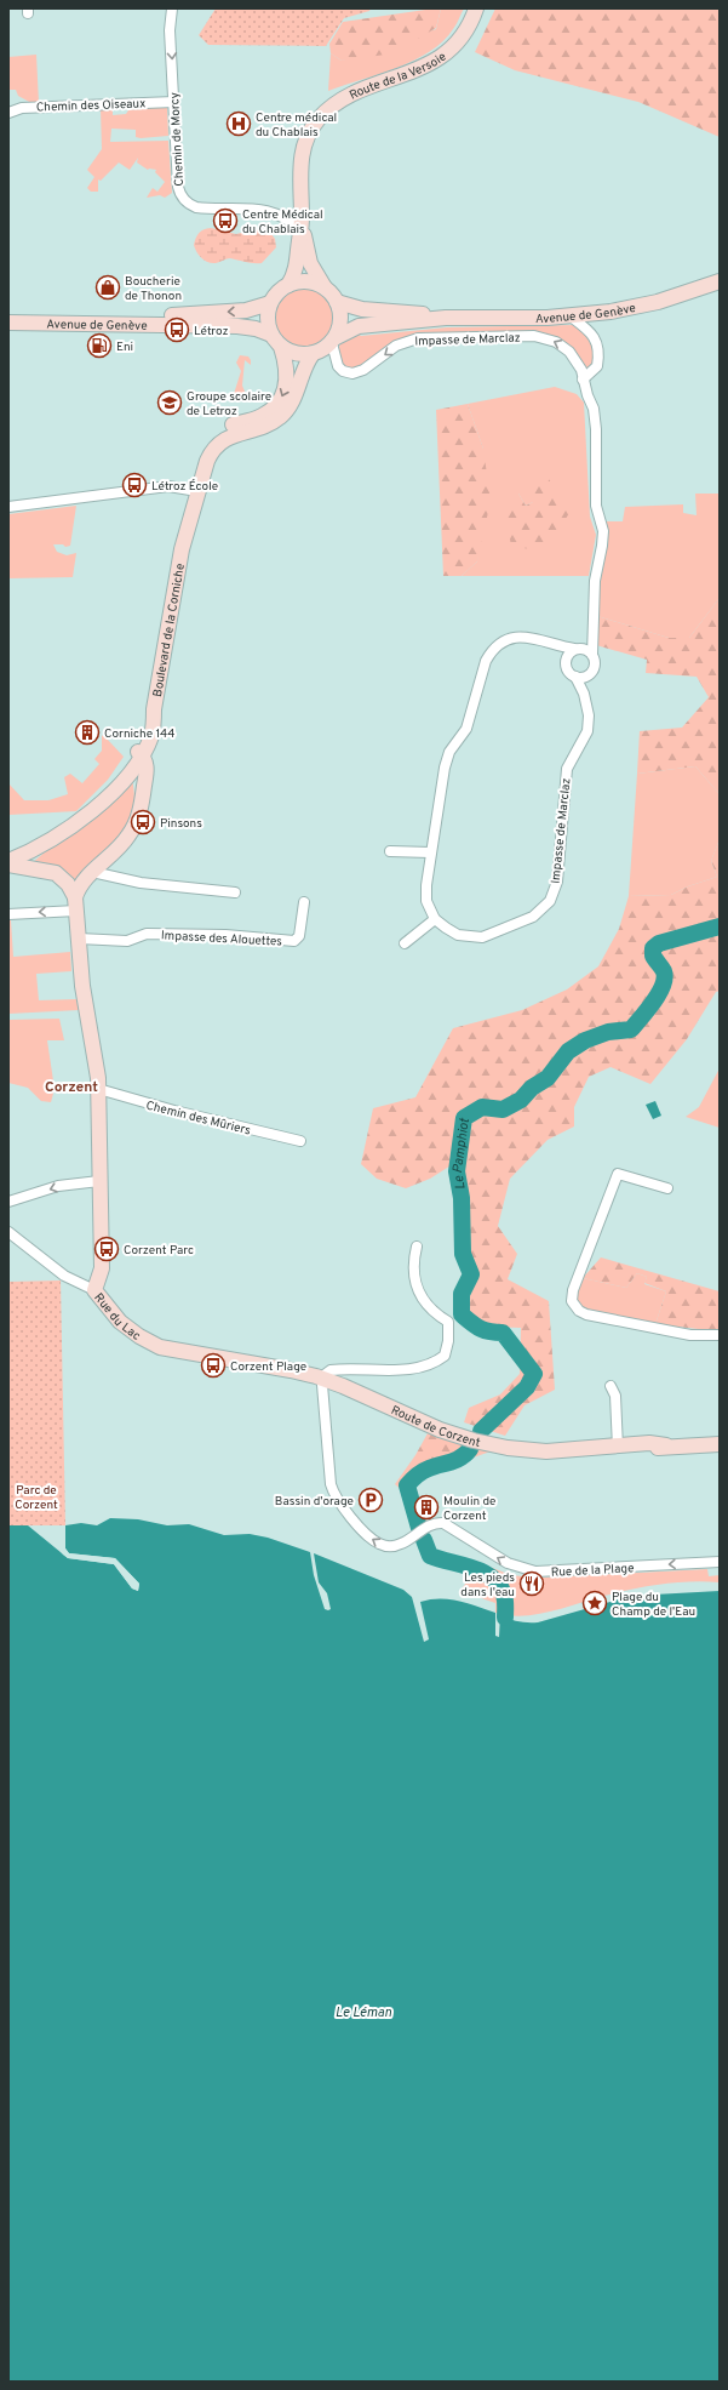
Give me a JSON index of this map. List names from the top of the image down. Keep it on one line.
{"streets":{"street":["Route de la Versoie","Chemin des Oiseaux","Chemin de Morcy","Avenue de Genève","Impasse de Marclaz","Boulevard de la Corniche","Impasse des Alouettes","Chemin des Mûriers","Rue du Lac","Route de Corzent","Rue de la Plage"]},"crossings":[["Route de la Versoie","Chemin de Morcy"],["Route de la Versoie","Avenue de Genève"],["Route de la Versoie","Impasse de Marclaz"],["Route de la Versoie","Boulevard de la Corniche"],["Chemin des Oiseaux","Chemin de Morcy"],["Avenue de Genève","Impasse de Marclaz"],["Avenue de Genève","Boulevard de la Corniche"],["Impasse de Marclaz","Boulevard de la Corniche"],["Boulevard de la Corniche","Rue du Lac"],["Impasse des Alouettes","Rue du Lac"],["Chemin des Mûriers","Rue du Lac"],["Rue du Lac","Route de Corzent"],["Rue du Lac","Rue de la Plage"],["Route de Corzent","Rue de la Plage"]],"one_way":["Rue de la Plage"],"districts":["Corzent"],"water":["Le Pamphiot","Le Léman"],"parks":["Parc de Corzent"],"places":{"hospital":["Centre médical du Chablais"],"bus stop":["Centre Médical du Chablais","Létroz","Létroz École","Pinsons","Corzent Parc","Corzent Plage"],"shop":["Boucherie de Thonon"],"fuel station":["Eni"],"school or university":["Groupe scolaire de Letroz"],"building":["Corniche 144","Moulin de Corzent"],"parking":["Bassin d'orage"],"restaurant":["Les pieds dans l'eau"],"place":["Plage du Champ de l'Eau"]}}
